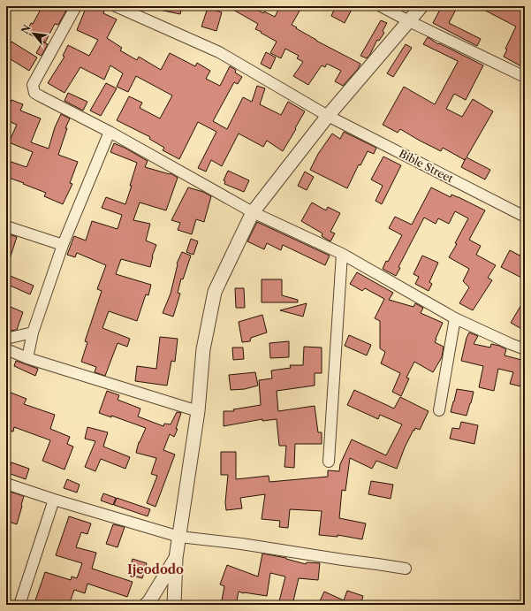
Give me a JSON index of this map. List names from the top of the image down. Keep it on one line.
{"streets":{"street":["Bible Street"]},"districts":["Ijeododo"],"north":"top left"}
